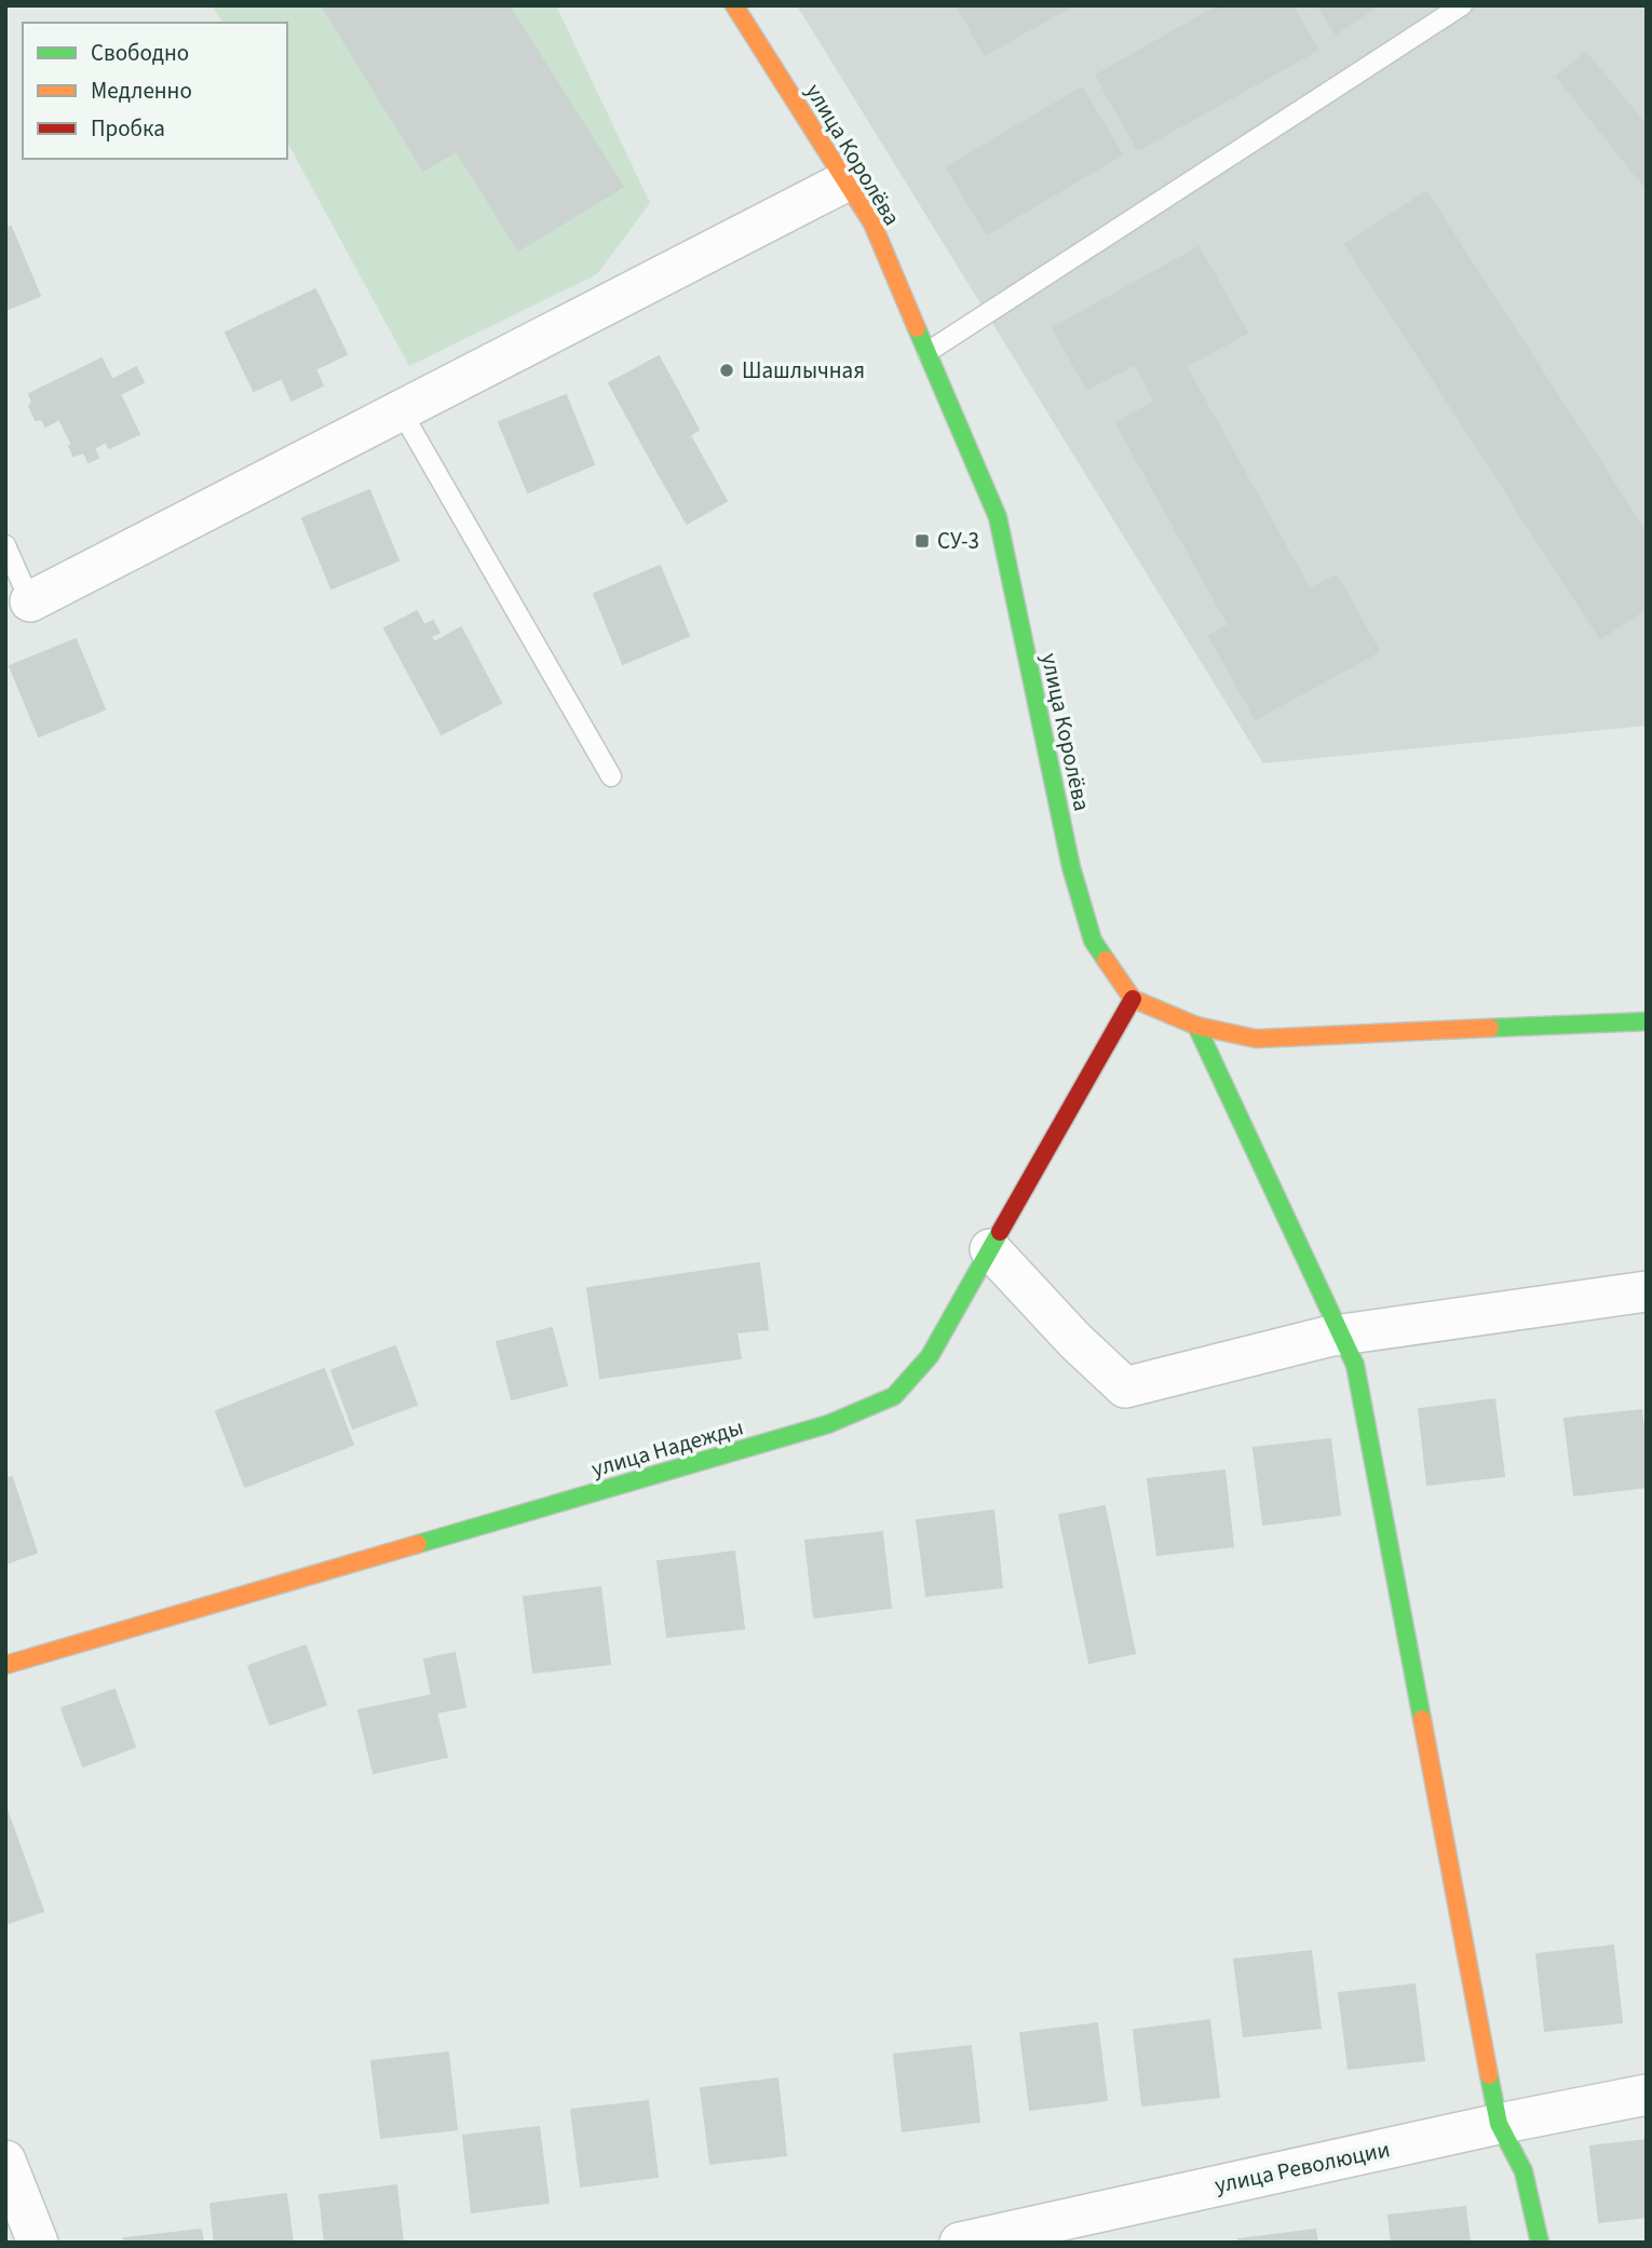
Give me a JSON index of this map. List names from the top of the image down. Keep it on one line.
{"streets":{"street":["улица Королёва","улица Надежды","улица Революции"]},"crossings":[["улица Королёва","улица Надежды"]],"places":{"other":["Шашлычная"],"transit":["СУ-3"]},"legend":["Свободно","Медленно","Пробка"]}
